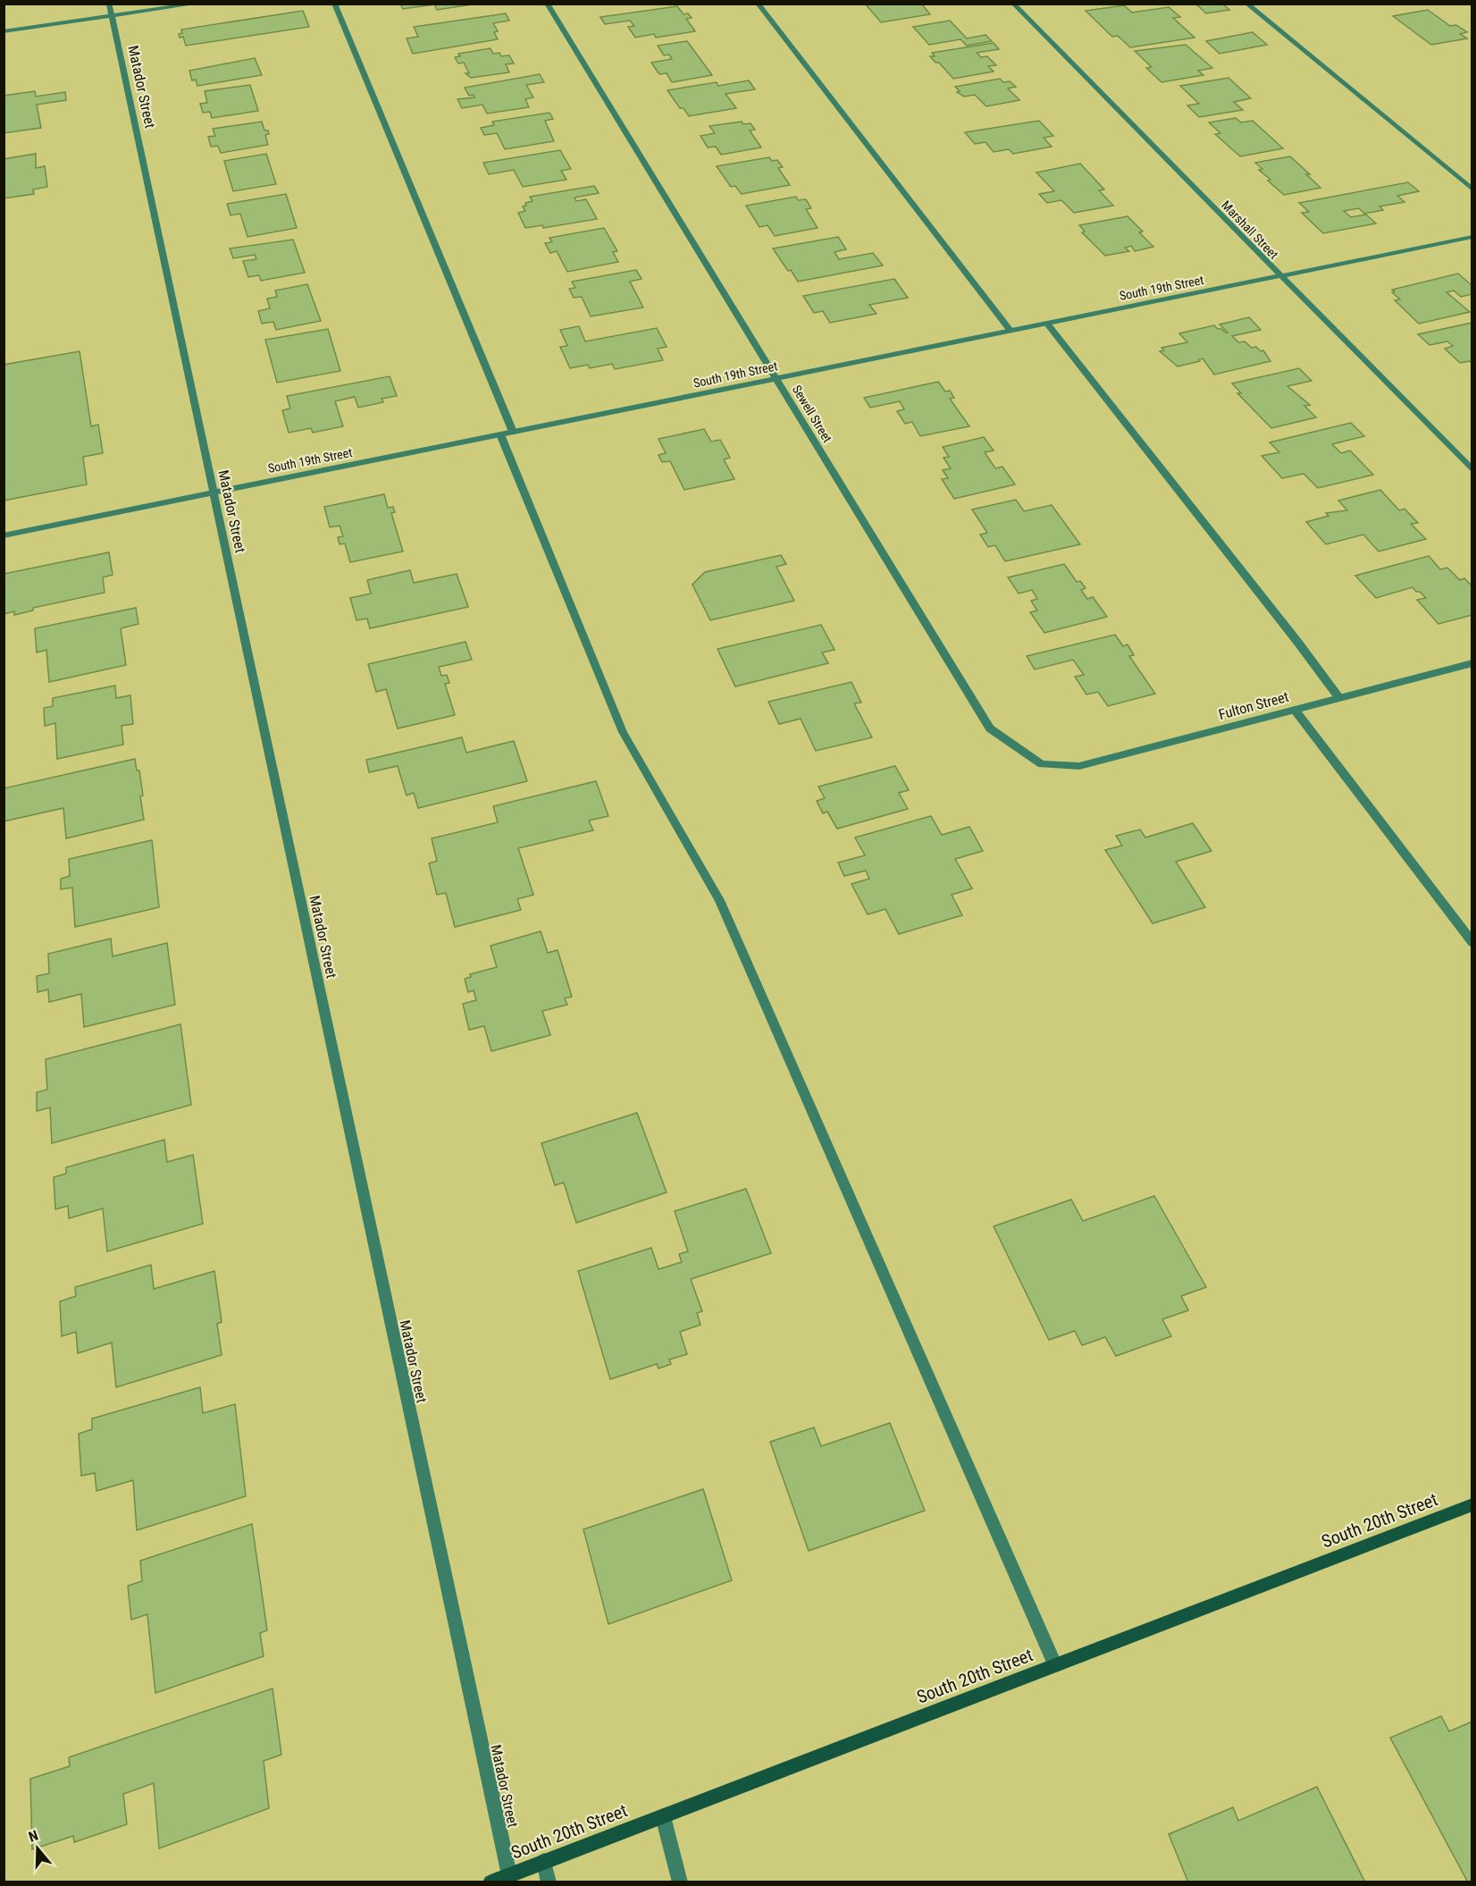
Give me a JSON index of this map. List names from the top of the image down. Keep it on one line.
{"streets":{"street":["Matador Street","Marshall Street","South 19th Street","Sewell Street","Fulton Street","South 20th Street"]},"crossings":[["Matador Street","South 19th Street"],["Matador Street","South 20th Street"],["Marshall Street","South 19th Street"],["South 19th Street","Sewell Street"],["Sewell Street","Fulton Street"]],"north":"top"}
